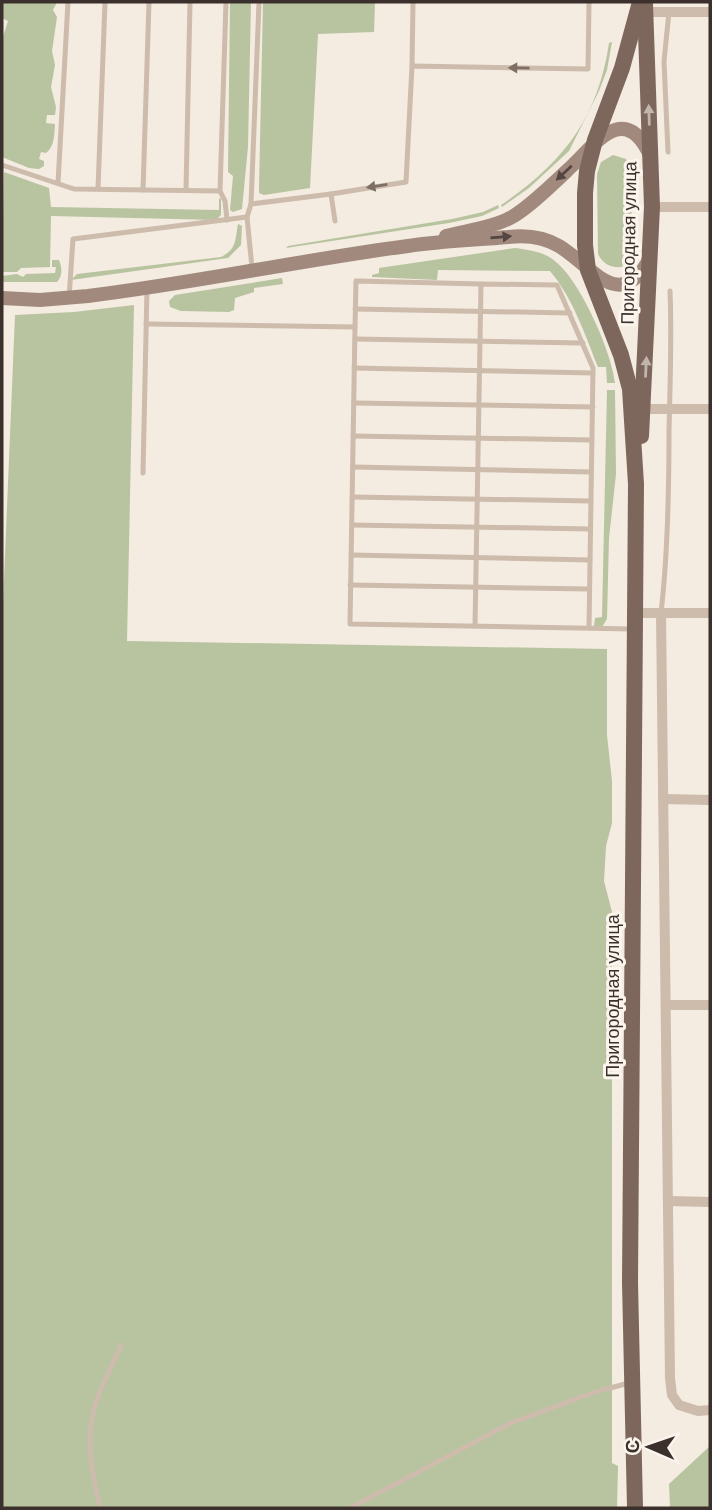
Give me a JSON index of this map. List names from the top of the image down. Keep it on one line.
{"streets":{"main road":["Пригородная улица"]},"north":"left"}
